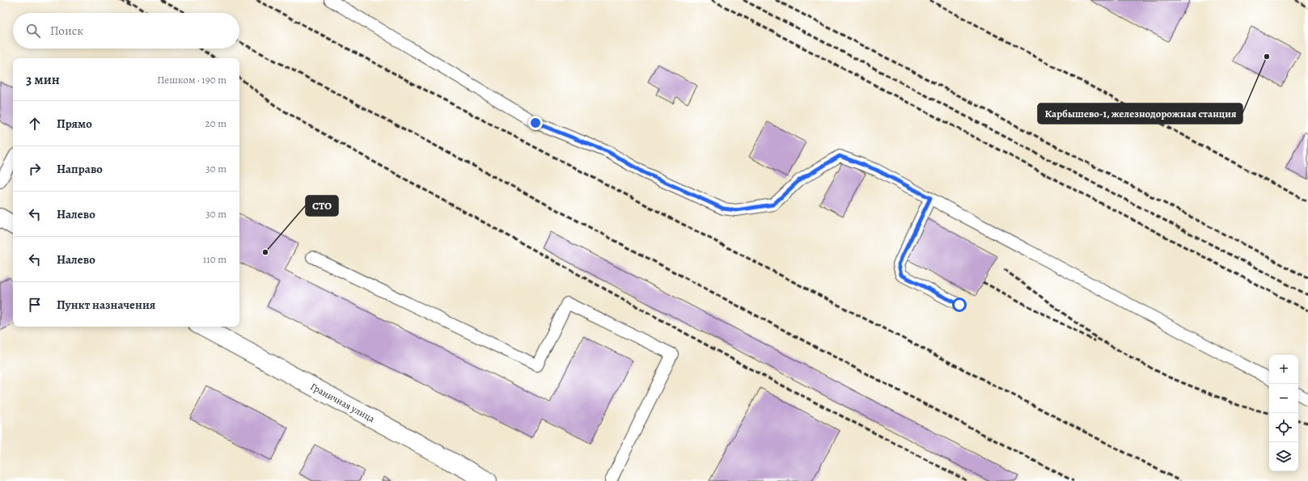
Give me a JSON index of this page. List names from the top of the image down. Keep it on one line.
{"streets":{"main road":["Граничная улица"]},"places":["Карбышево-1, железнодорожная станция","СТО"],"page":{"search":"Поиск","heading":["3 мин","Пешком · 190 m"],"list":[["Прямо","20 m"],["Направо","30 m"],["Налево","30 m"],["Налево","110 m"],"Пункт назначения"],"map_buttons":["+","−"]}}
